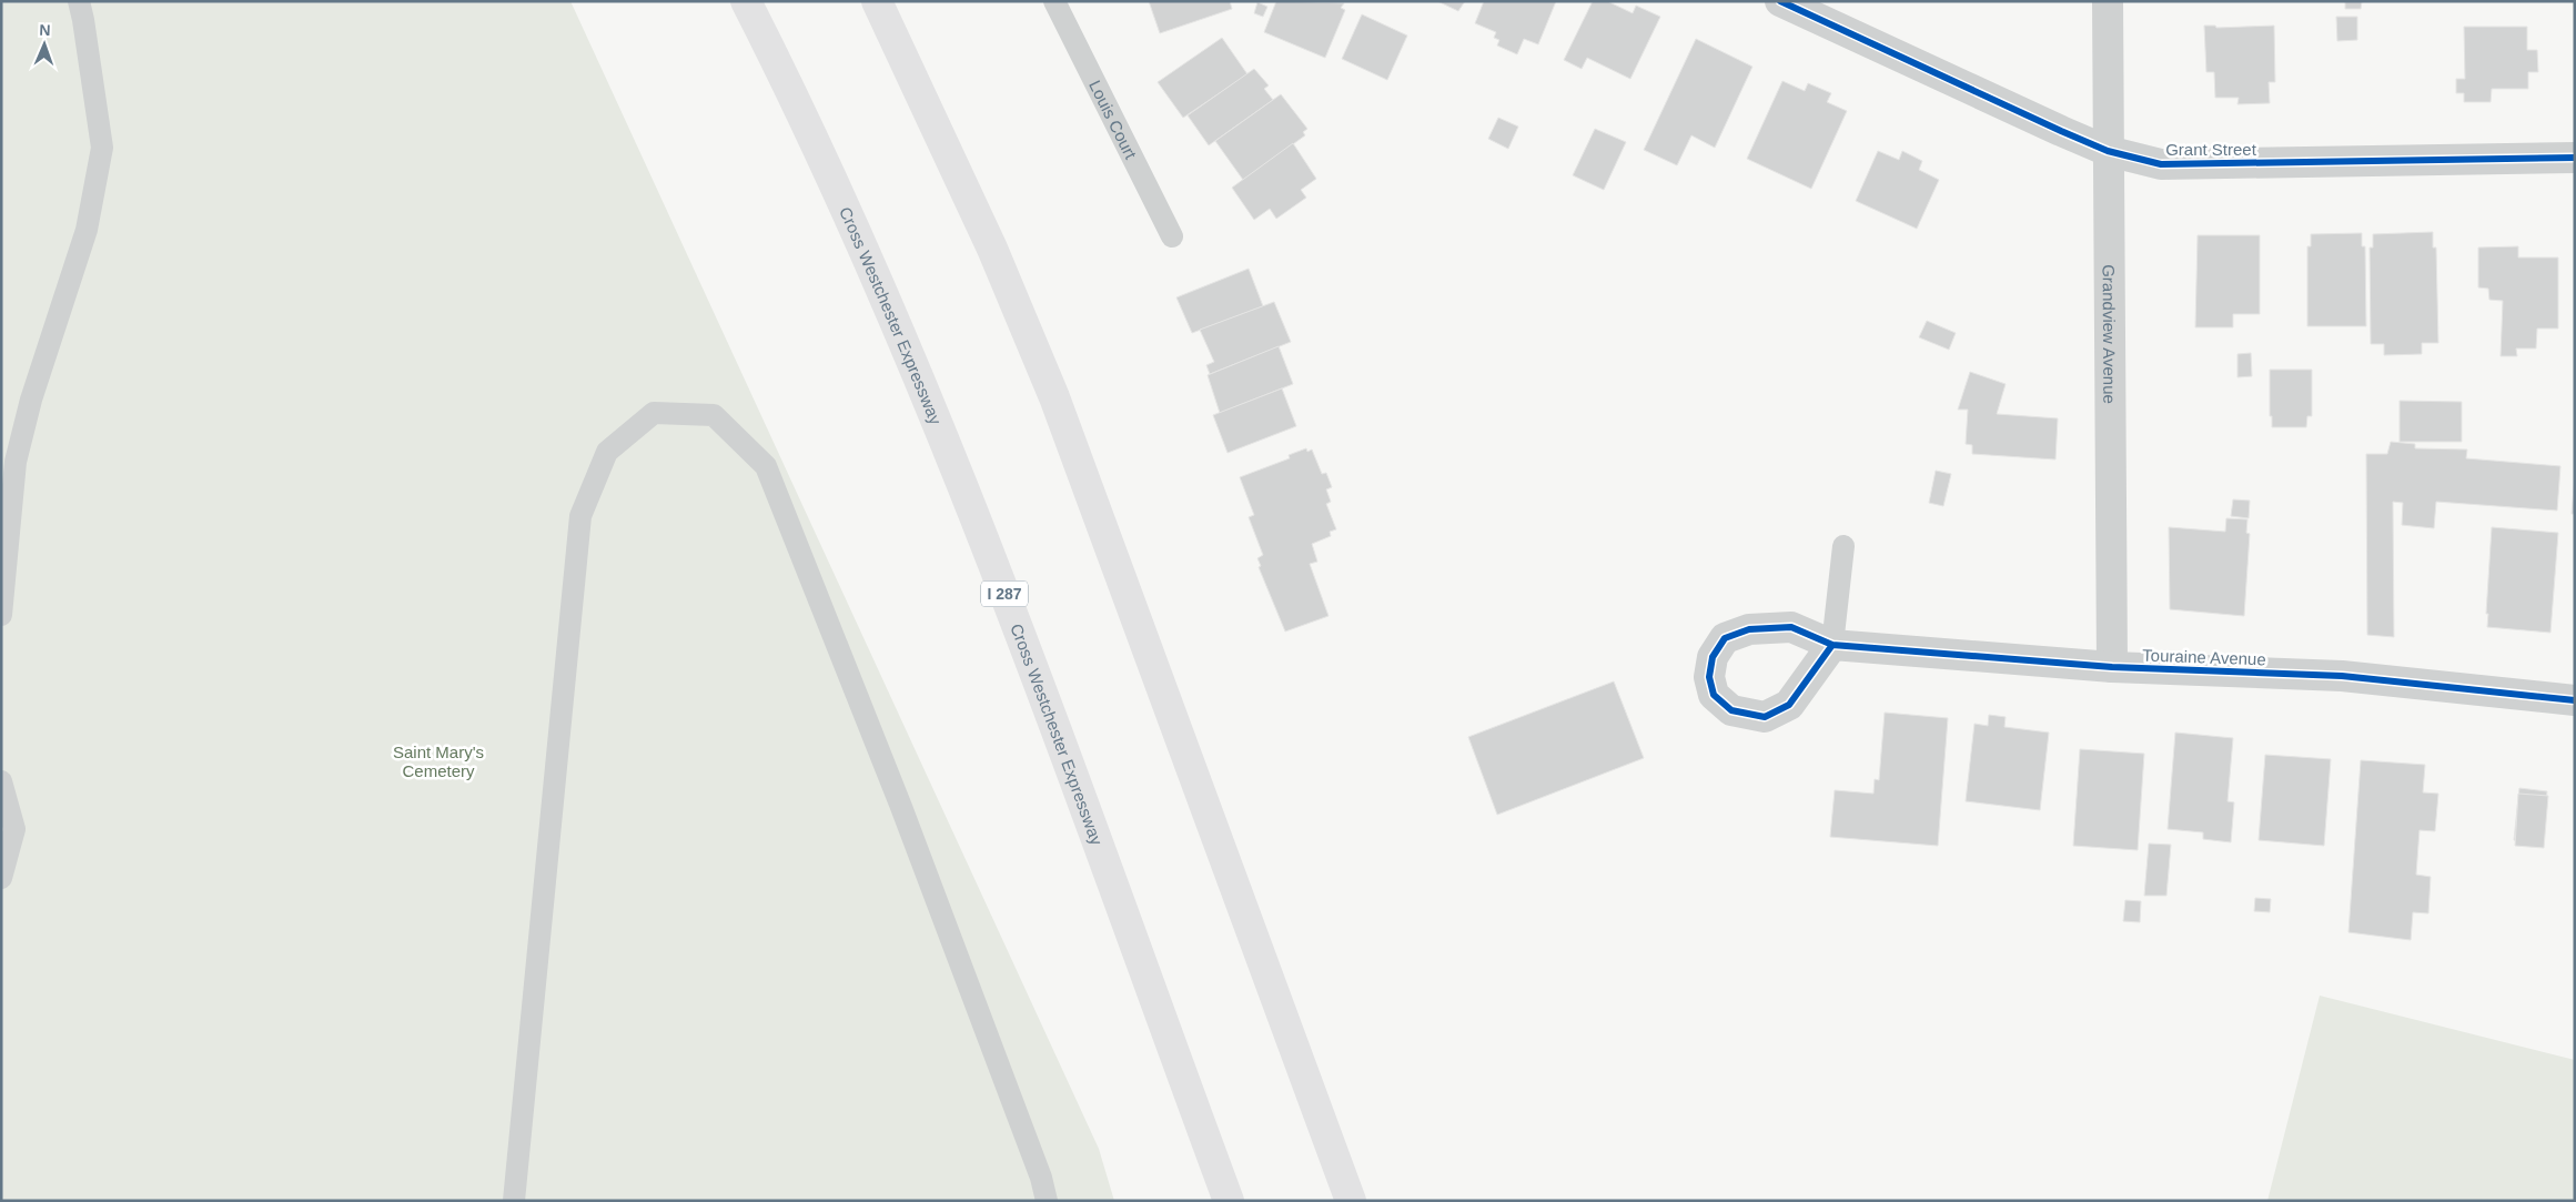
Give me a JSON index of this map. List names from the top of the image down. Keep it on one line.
{"streets":{"highway":["Cross Westchester Expressway","I 287"],"street":["Grant Street","Grandview Avenue","Touraine Avenue"],"lane":["Louis Court"]},"crossings":[["Grant Street","Grandview Avenue"],["Grandview Avenue","Touraine Avenue"]],"parks":["Saint Mary's Cemetery"],"north":"top"}
